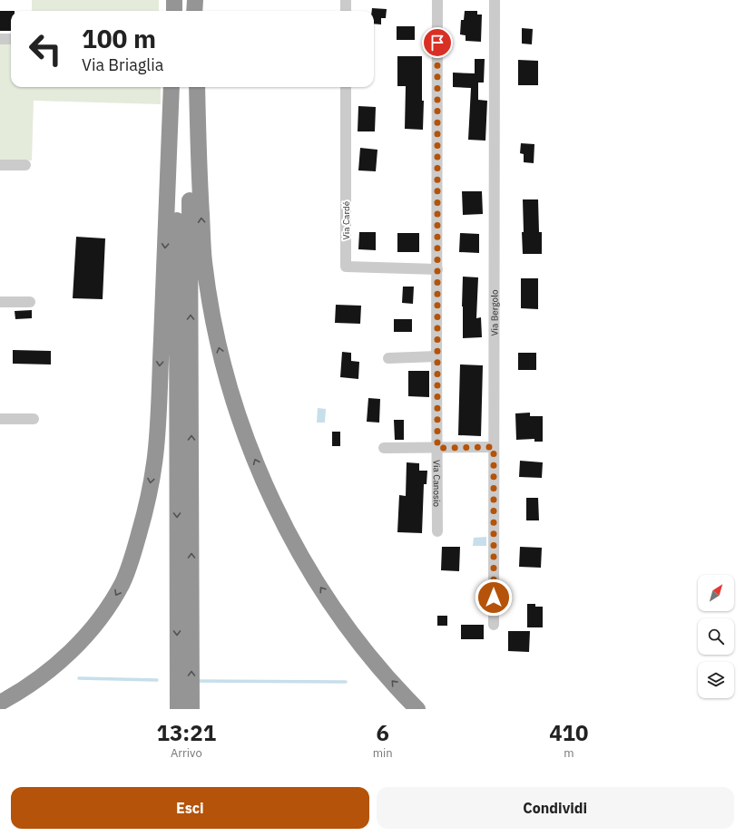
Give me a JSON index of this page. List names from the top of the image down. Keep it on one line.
{"streets":{"street":["Via Cardé","Via Bergolo","Via Canosio"]},"crossings":[["Via Cardé","Via Canosio"]],"north":"top right","page":{"turn":["100 m","Via Briaglia"],"eta":["13:21","Arrivo","6","min","410","m"],"buttons":["Esci","Condividi"]}}
